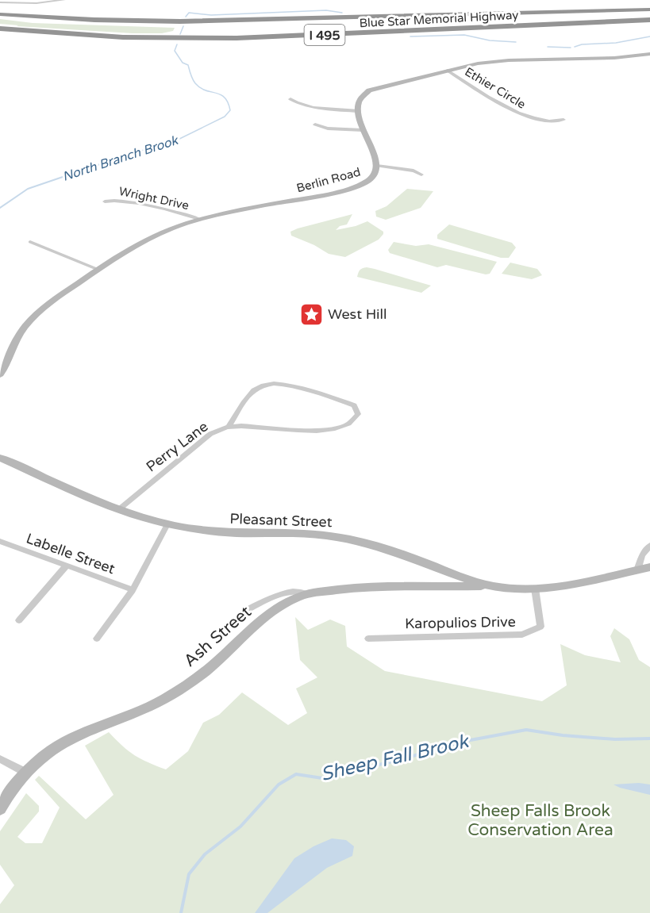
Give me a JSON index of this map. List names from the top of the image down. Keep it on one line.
{"streets":{"highway":["Blue Star Memorial Highway","I 495"],"street":["Ethier Circle","Berlin Road","Wright Drive","Perry Lane","Pleasant Street","Labelle Street","Karopulios Drive","Ash Street"]},"crossings":[["Berlin Road","Wright Drive"],["Perry Lane","Pleasant Street"],["Pleasant Street","Karopulios Drive"],["Pleasant Street","Ash Street"]],"water":["North Branch Brook","Sheep Fall Brook"],"parks":["Sheep Falls Brook Conservation Area"],"places":{"place":["West Hill"]}}
